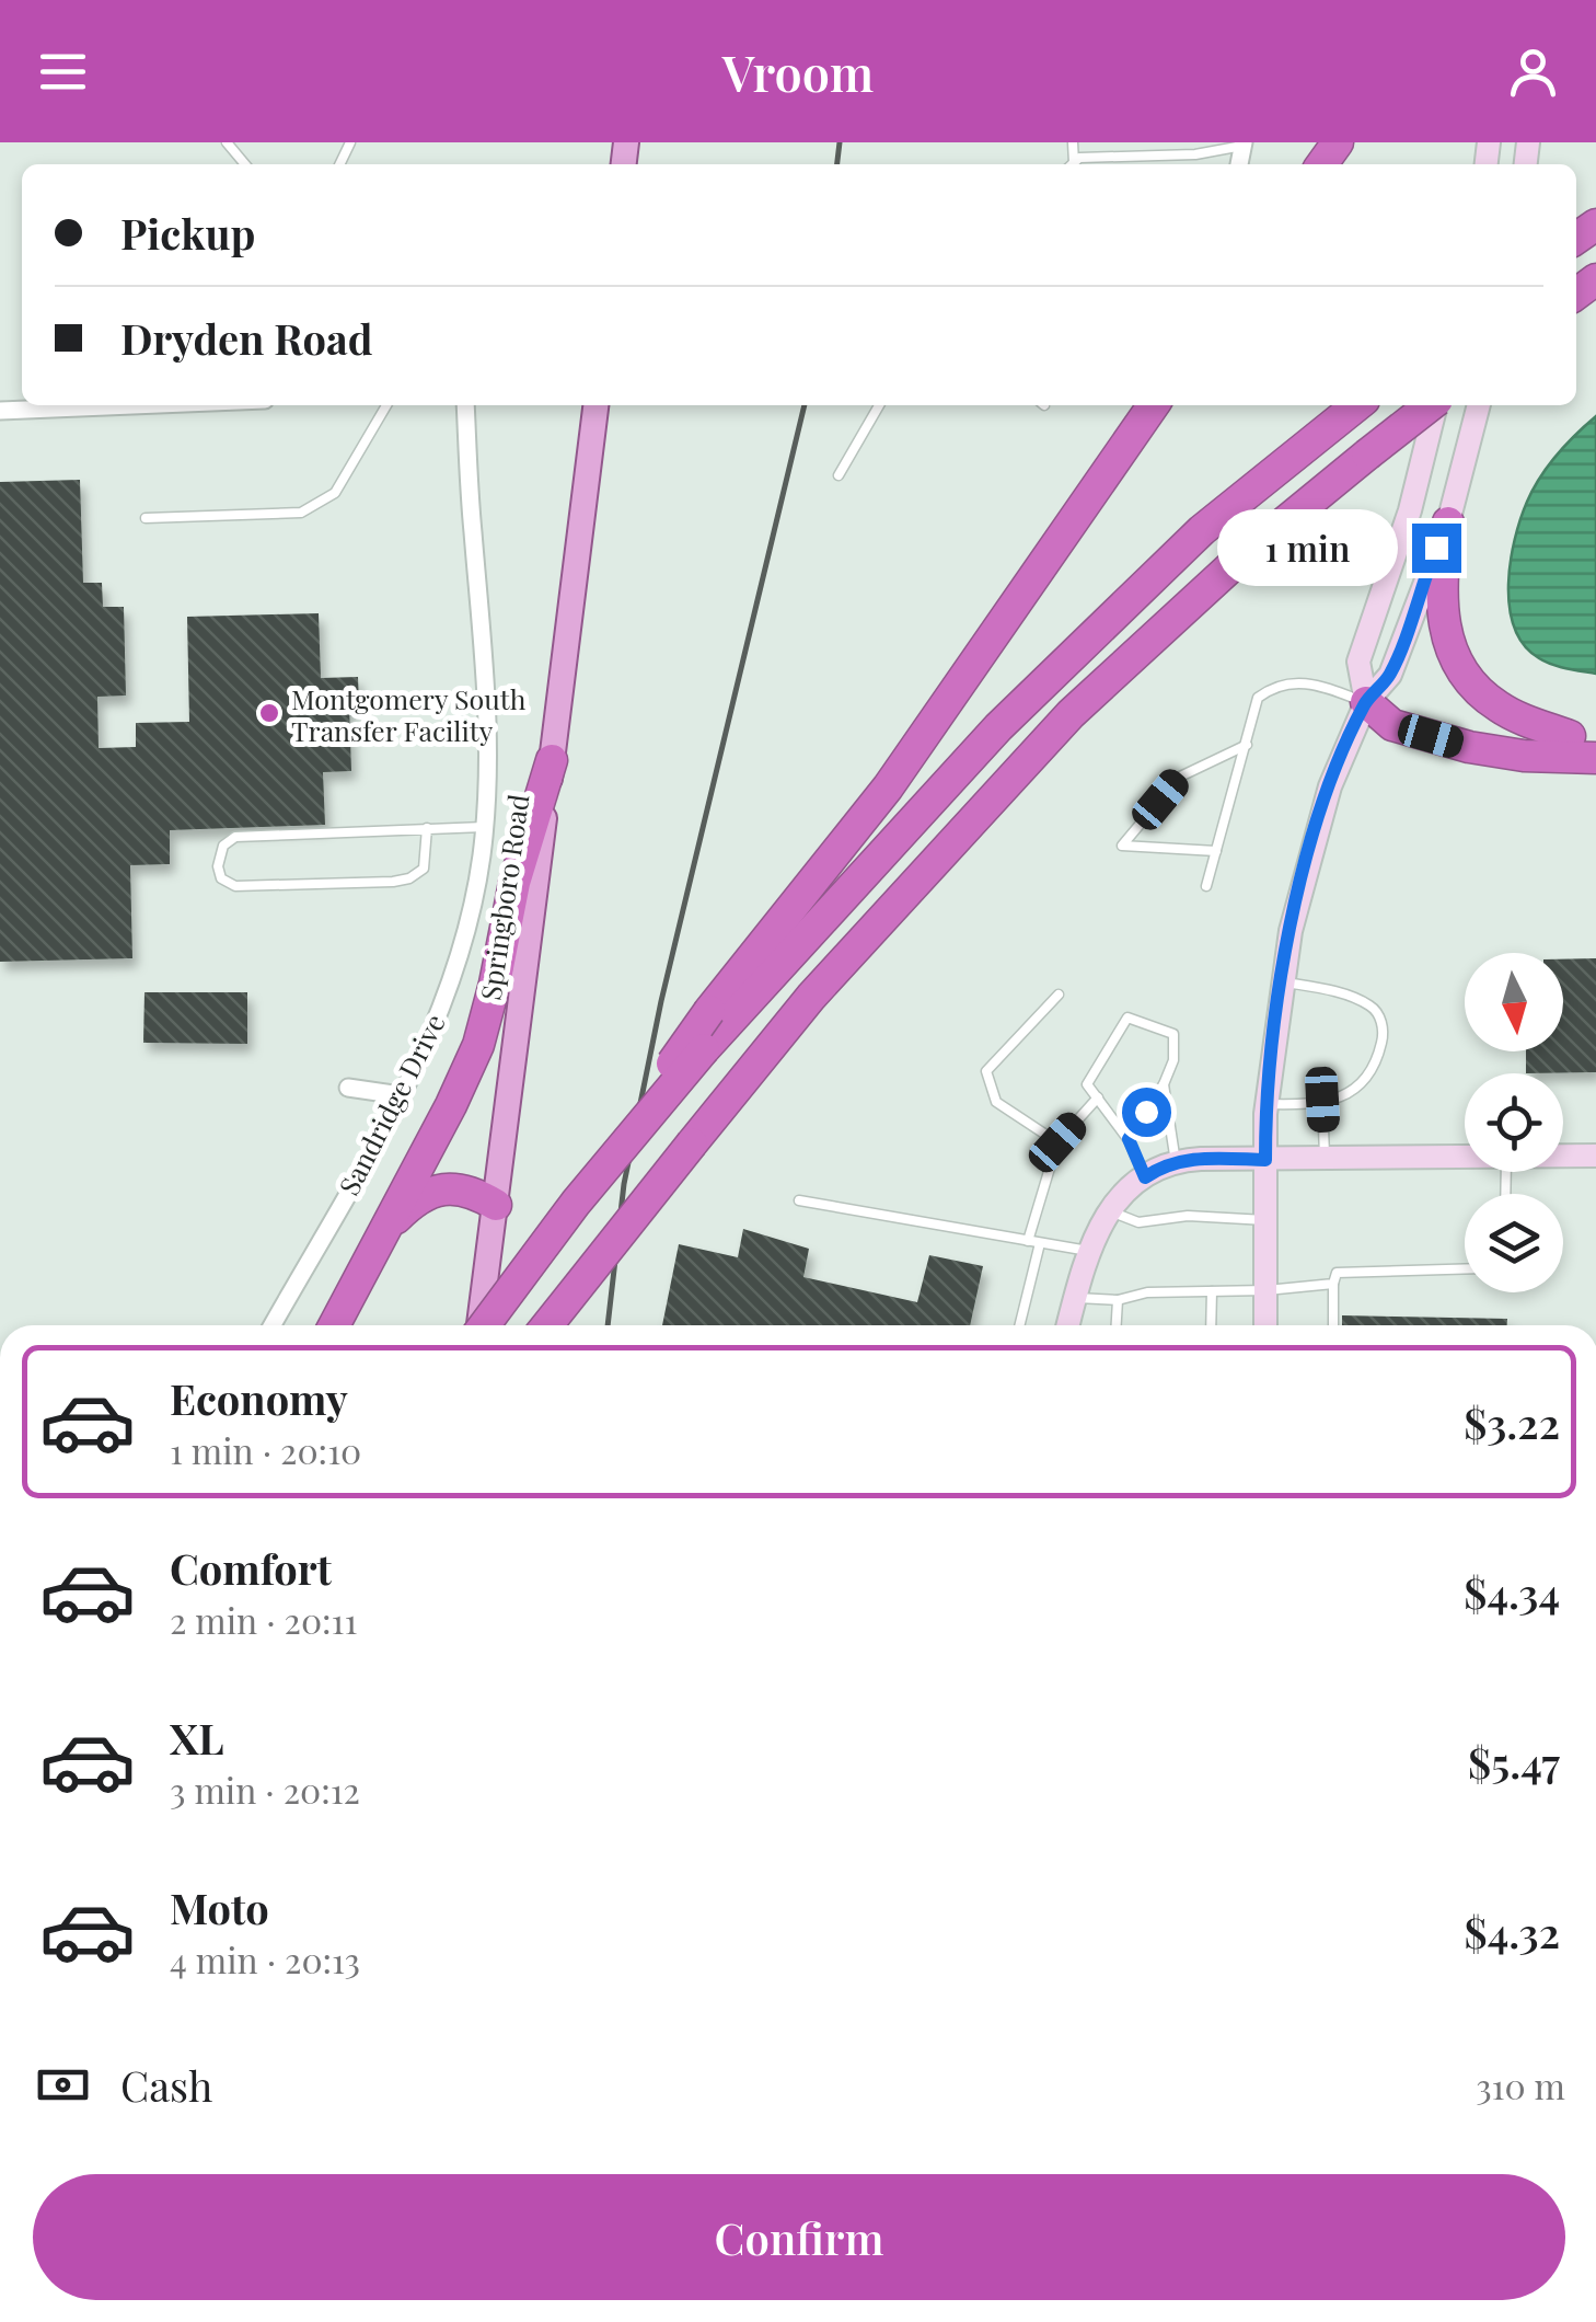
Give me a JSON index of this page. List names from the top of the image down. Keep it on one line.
{"streets":{"main road":["Springboro Road"],"street":["Sandridge Drive"]},"places":["Montgomery South Transfer Facility"],"north":"bottom","page":{"header":"Vroom","banner":["Pickup","Dryden Road"],"bubble":"1 min","list":[{"name":"Economy","note":"1 min · 20:10","value":"$3.22"},{"name":"Comfort","note":"2 min · 20:11","value":"$4.34"},{"name":"XL","note":"3 min · 20:12","value":"$5.47"},{"name":"Moto","note":"4 min · 20:13","value":"$4.32"}],"pay":["Cash","310 m"],"buttons":"Confirm"}}
